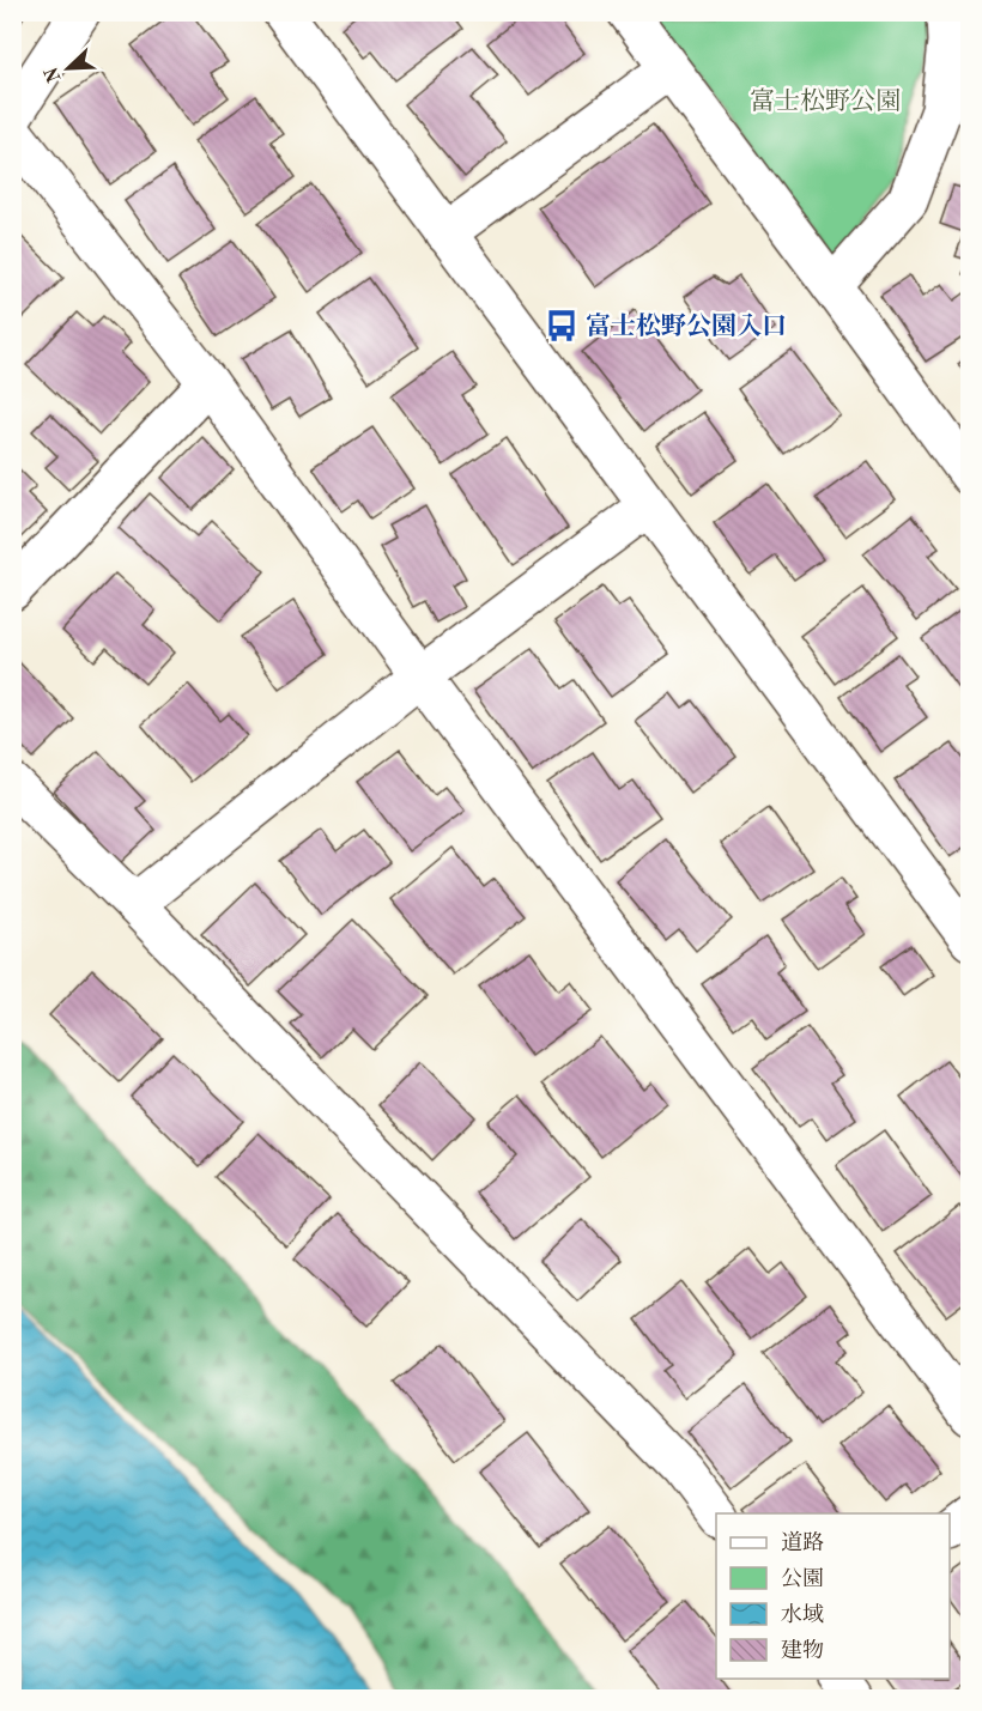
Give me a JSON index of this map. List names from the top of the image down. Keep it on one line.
{"parks":["富士松野公園"],"places":{"bus stop":["富士松野公園入口"]},"legend":["道路","公園","水域","建物"],"north":"bottom left"}
